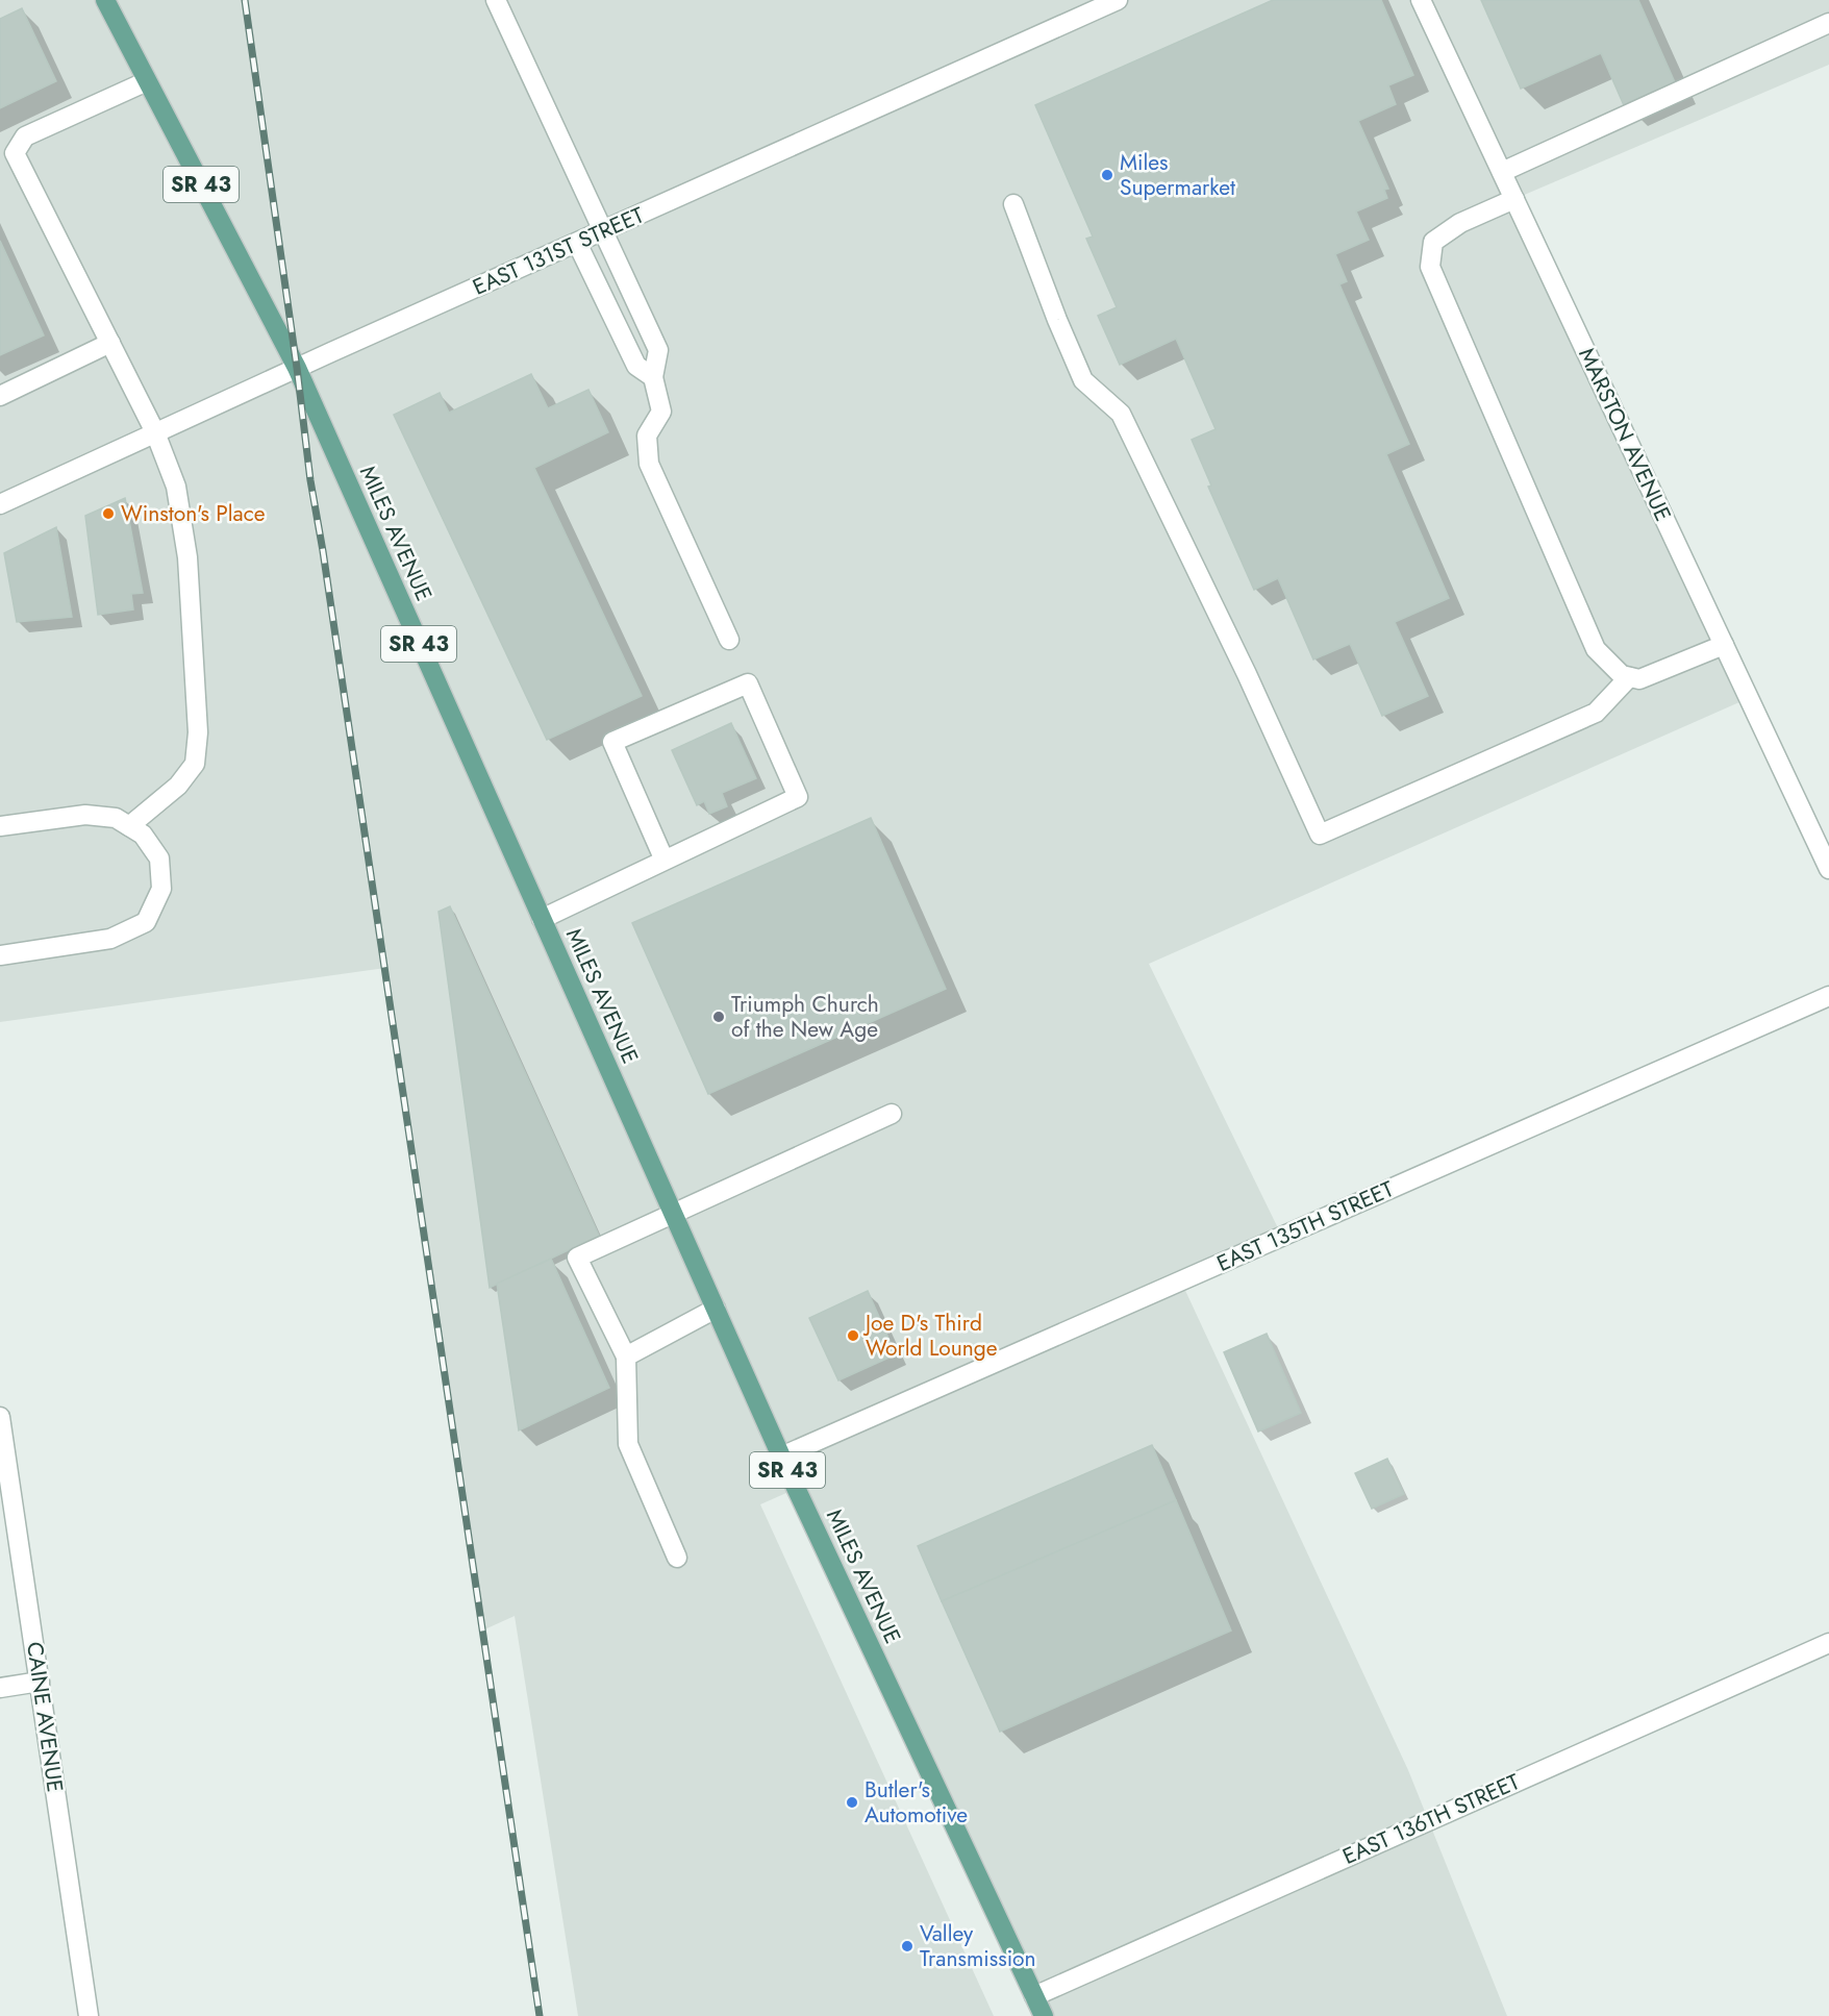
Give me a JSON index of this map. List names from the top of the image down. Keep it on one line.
{"streets":{"main road":["SR 43","MILES AVENUE"],"street":["EAST 131ST STREET","MARSTON AVENUE","EAST 135TH STREET","CAINE AVENUE","EAST 136TH STREET"]},"crossings":[["EAST 131ST STREET","MILES AVENUE"],["MILES AVENUE","EAST 135TH STREET"],["MILES AVENUE","EAST 136TH STREET"]],"places":["Miles Supermarket","Winston's Place","Triumph Church of the New Age","Joe D's Third World Lounge","Butler's Automotive","Valley Transmission"]}
